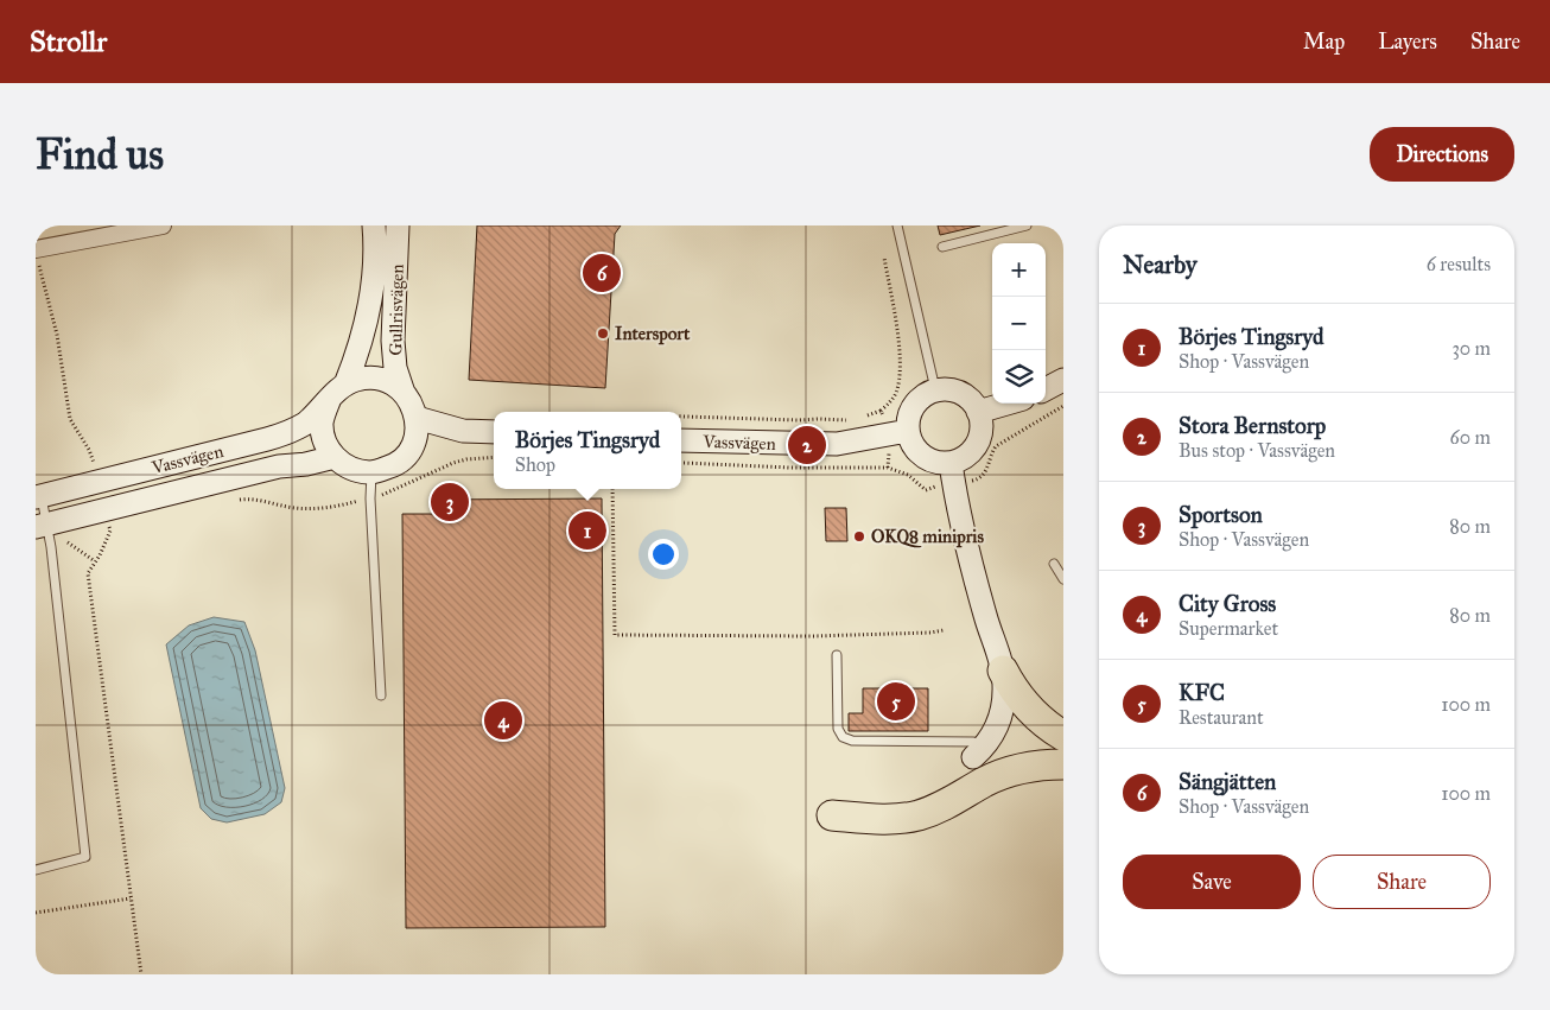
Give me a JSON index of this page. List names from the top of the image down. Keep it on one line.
{"streets":{"street":["Gullrisvägen","Vassvägen"]},"crossings":[["Gullrisvägen","Vassvägen"]],"places":["Intersport","OKQ8 minipris"],"page":{"header":"Strollr","nav":["Map","Layers","Share"],"buttons":["Directions",["Save","Share"]],"title":"Find us","heading":["Nearby","6 results"],"map_buttons":["+","−"],"pins":["6","2","3","1","5","4"],"list":[{"mark":"1","name":"Börjes Tingsryd","note":"Shop · Vassvägen","value":"30 m"},{"mark":"2","name":"Stora Bernstorp","note":"Bus stop · Vassvägen","value":"60 m"},{"mark":"3","name":"Sportson","note":"Shop · Vassvägen","value":"80 m"},{"mark":"4","name":"City Gross","note":"Supermarket","value":"80 m"},{"mark":"5","name":"KFC","note":"Restaurant","value":"100 m"},{"mark":"6","name":"Sängjätten","note":"Shop · Vassvägen","value":"100 m"}],"popup":["Börjes Tingsryd","Shop"]}}
